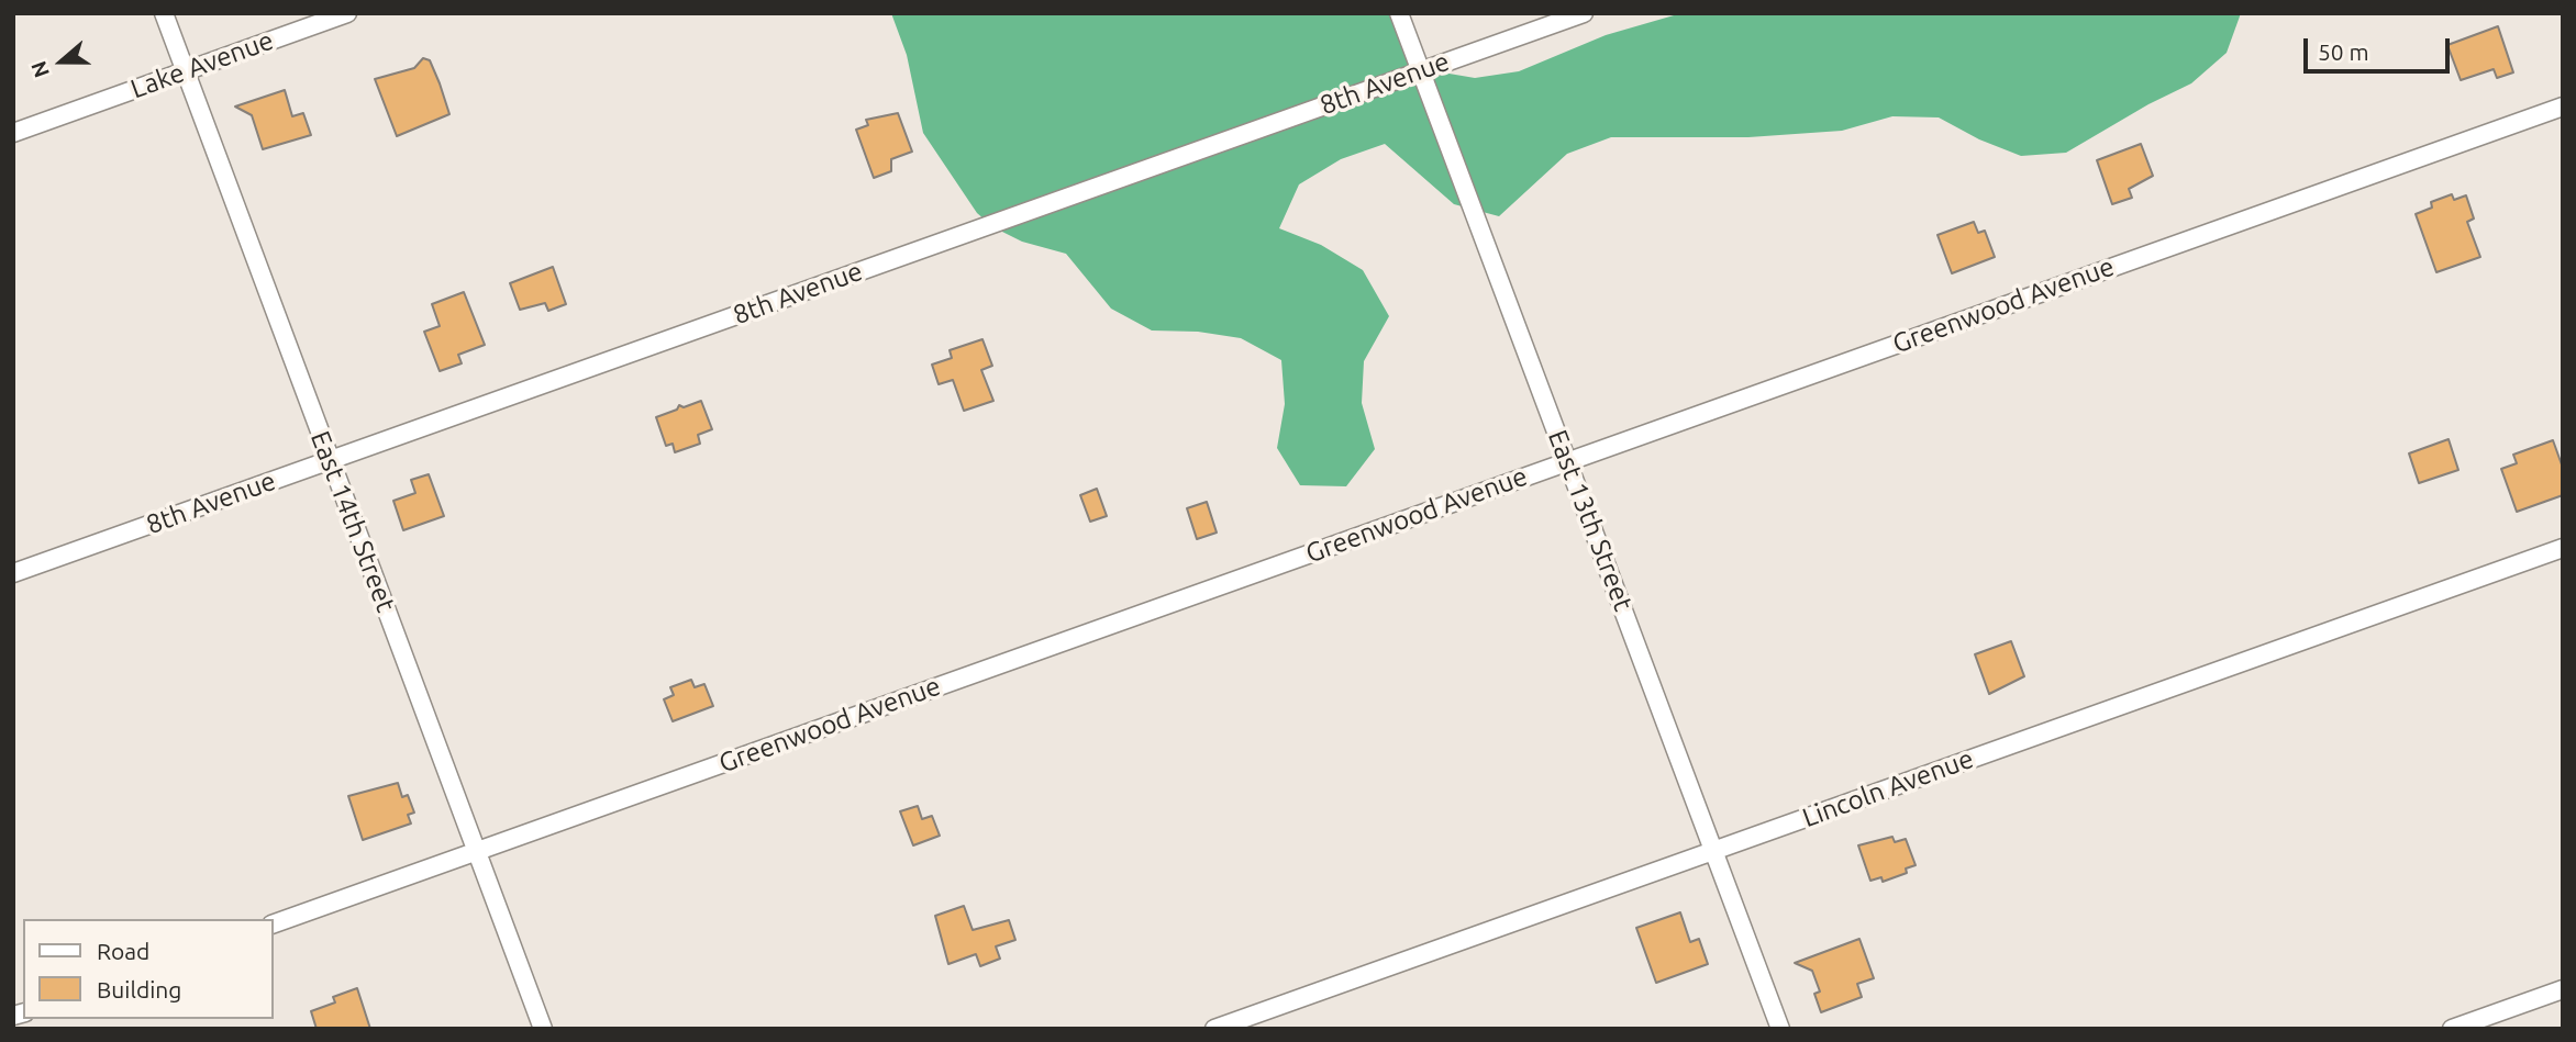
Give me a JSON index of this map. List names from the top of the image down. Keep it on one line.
{"streets":{"street":["Lake Avenue","8th Avenue","Greenwood Avenue","East 13th Street","East 14th Street","Lincoln Avenue"]},"crossings":[["Lake Avenue","East 14th Street"],["8th Avenue","East 13th Street"],["8th Avenue","East 14th Street"],["Greenwood Avenue","East 13th Street"],["Greenwood Avenue","East 14th Street"],["East 13th Street","Lincoln Avenue"]],"legend":["Road","Building"],"scale_bar":"50 m","north":"left"}
